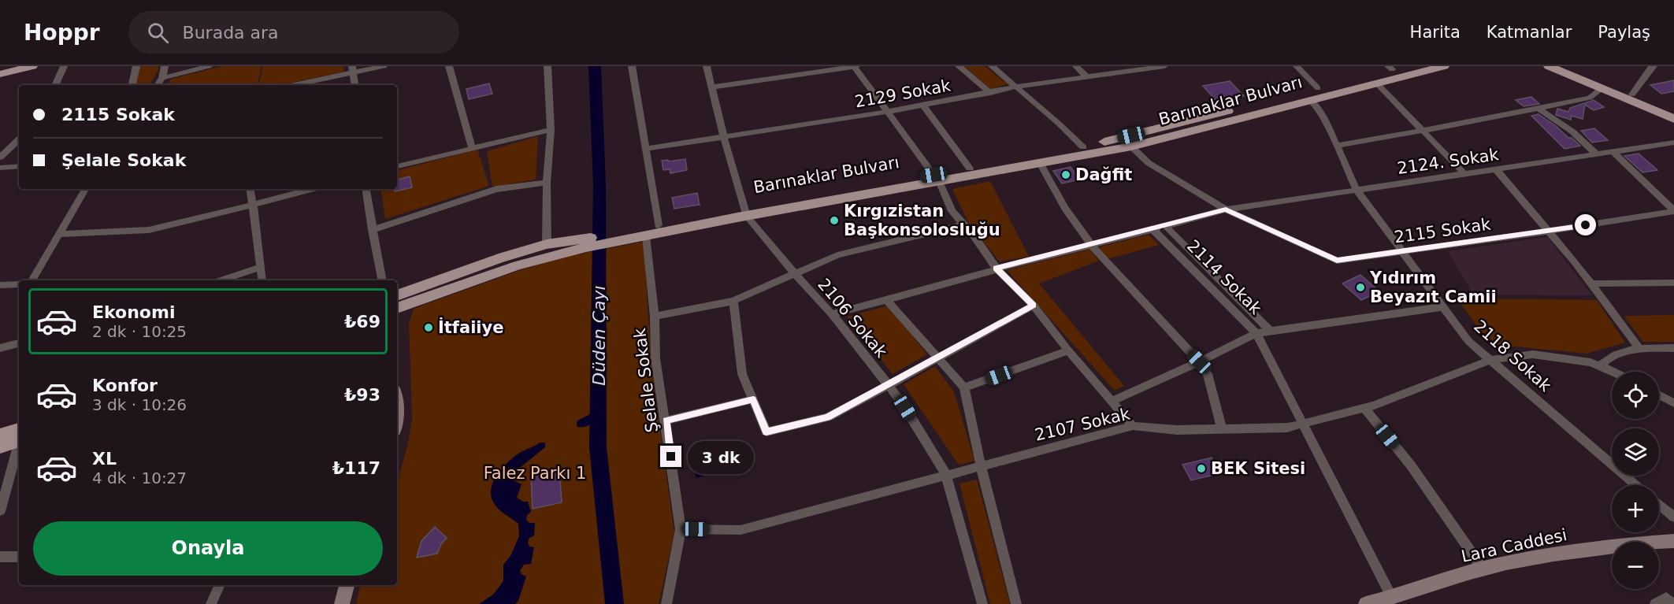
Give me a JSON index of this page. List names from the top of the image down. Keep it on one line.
{"streets":{"main road":["Barınaklar Bulvarı"],"street":["2129 Sokak","2124. Sokak","2115 Sokak","2114 Sokak","2106 Sokak","2118 Sokak","Şelale Sokak","2107 Sokak","Lara Caddesi"]},"crossings":[["Barınaklar Bulvarı","2115 Sokak"],["Barınaklar Bulvarı","2106 Sokak"],["Barınaklar Bulvarı","2118 Sokak"],["2124. Sokak","2115 Sokak"],["2124. Sokak","2114 Sokak"],["2124. Sokak","2118 Sokak"],["2115 Sokak","2118 Sokak"],["2114 Sokak","2107 Sokak"],["2114 Sokak","Lara Caddesi"],["2106 Sokak","2107 Sokak"],["2118 Sokak","2107 Sokak"],["Şelale Sokak","2107 Sokak"]],"water":["Düden Çayı"],"parks":["Falez Parkı 1"],"places":["Dağfit","Kırgızistan Başkonsolosluğu","Yıdırım Beyazıt Camii","İtfaiiye","BEK Sitesi"],"page":{"header":"Hoppr","search":"Burada ara","nav":["Harita","Katmanlar","Paylaş"],"banner":["2115 Sokak","Şelale Sokak"],"list":[{"name":"Ekonomi","note":"2 dk · 10:25","value":"₺69"},{"name":"Konfor","note":"3 dk · 10:26","value":"₺93"},{"name":"XL","note":"4 dk · 10:27","value":"₺117"}],"map_buttons":["+","−"],"bubble":"3 dk","buttons":"Onayla"}}
